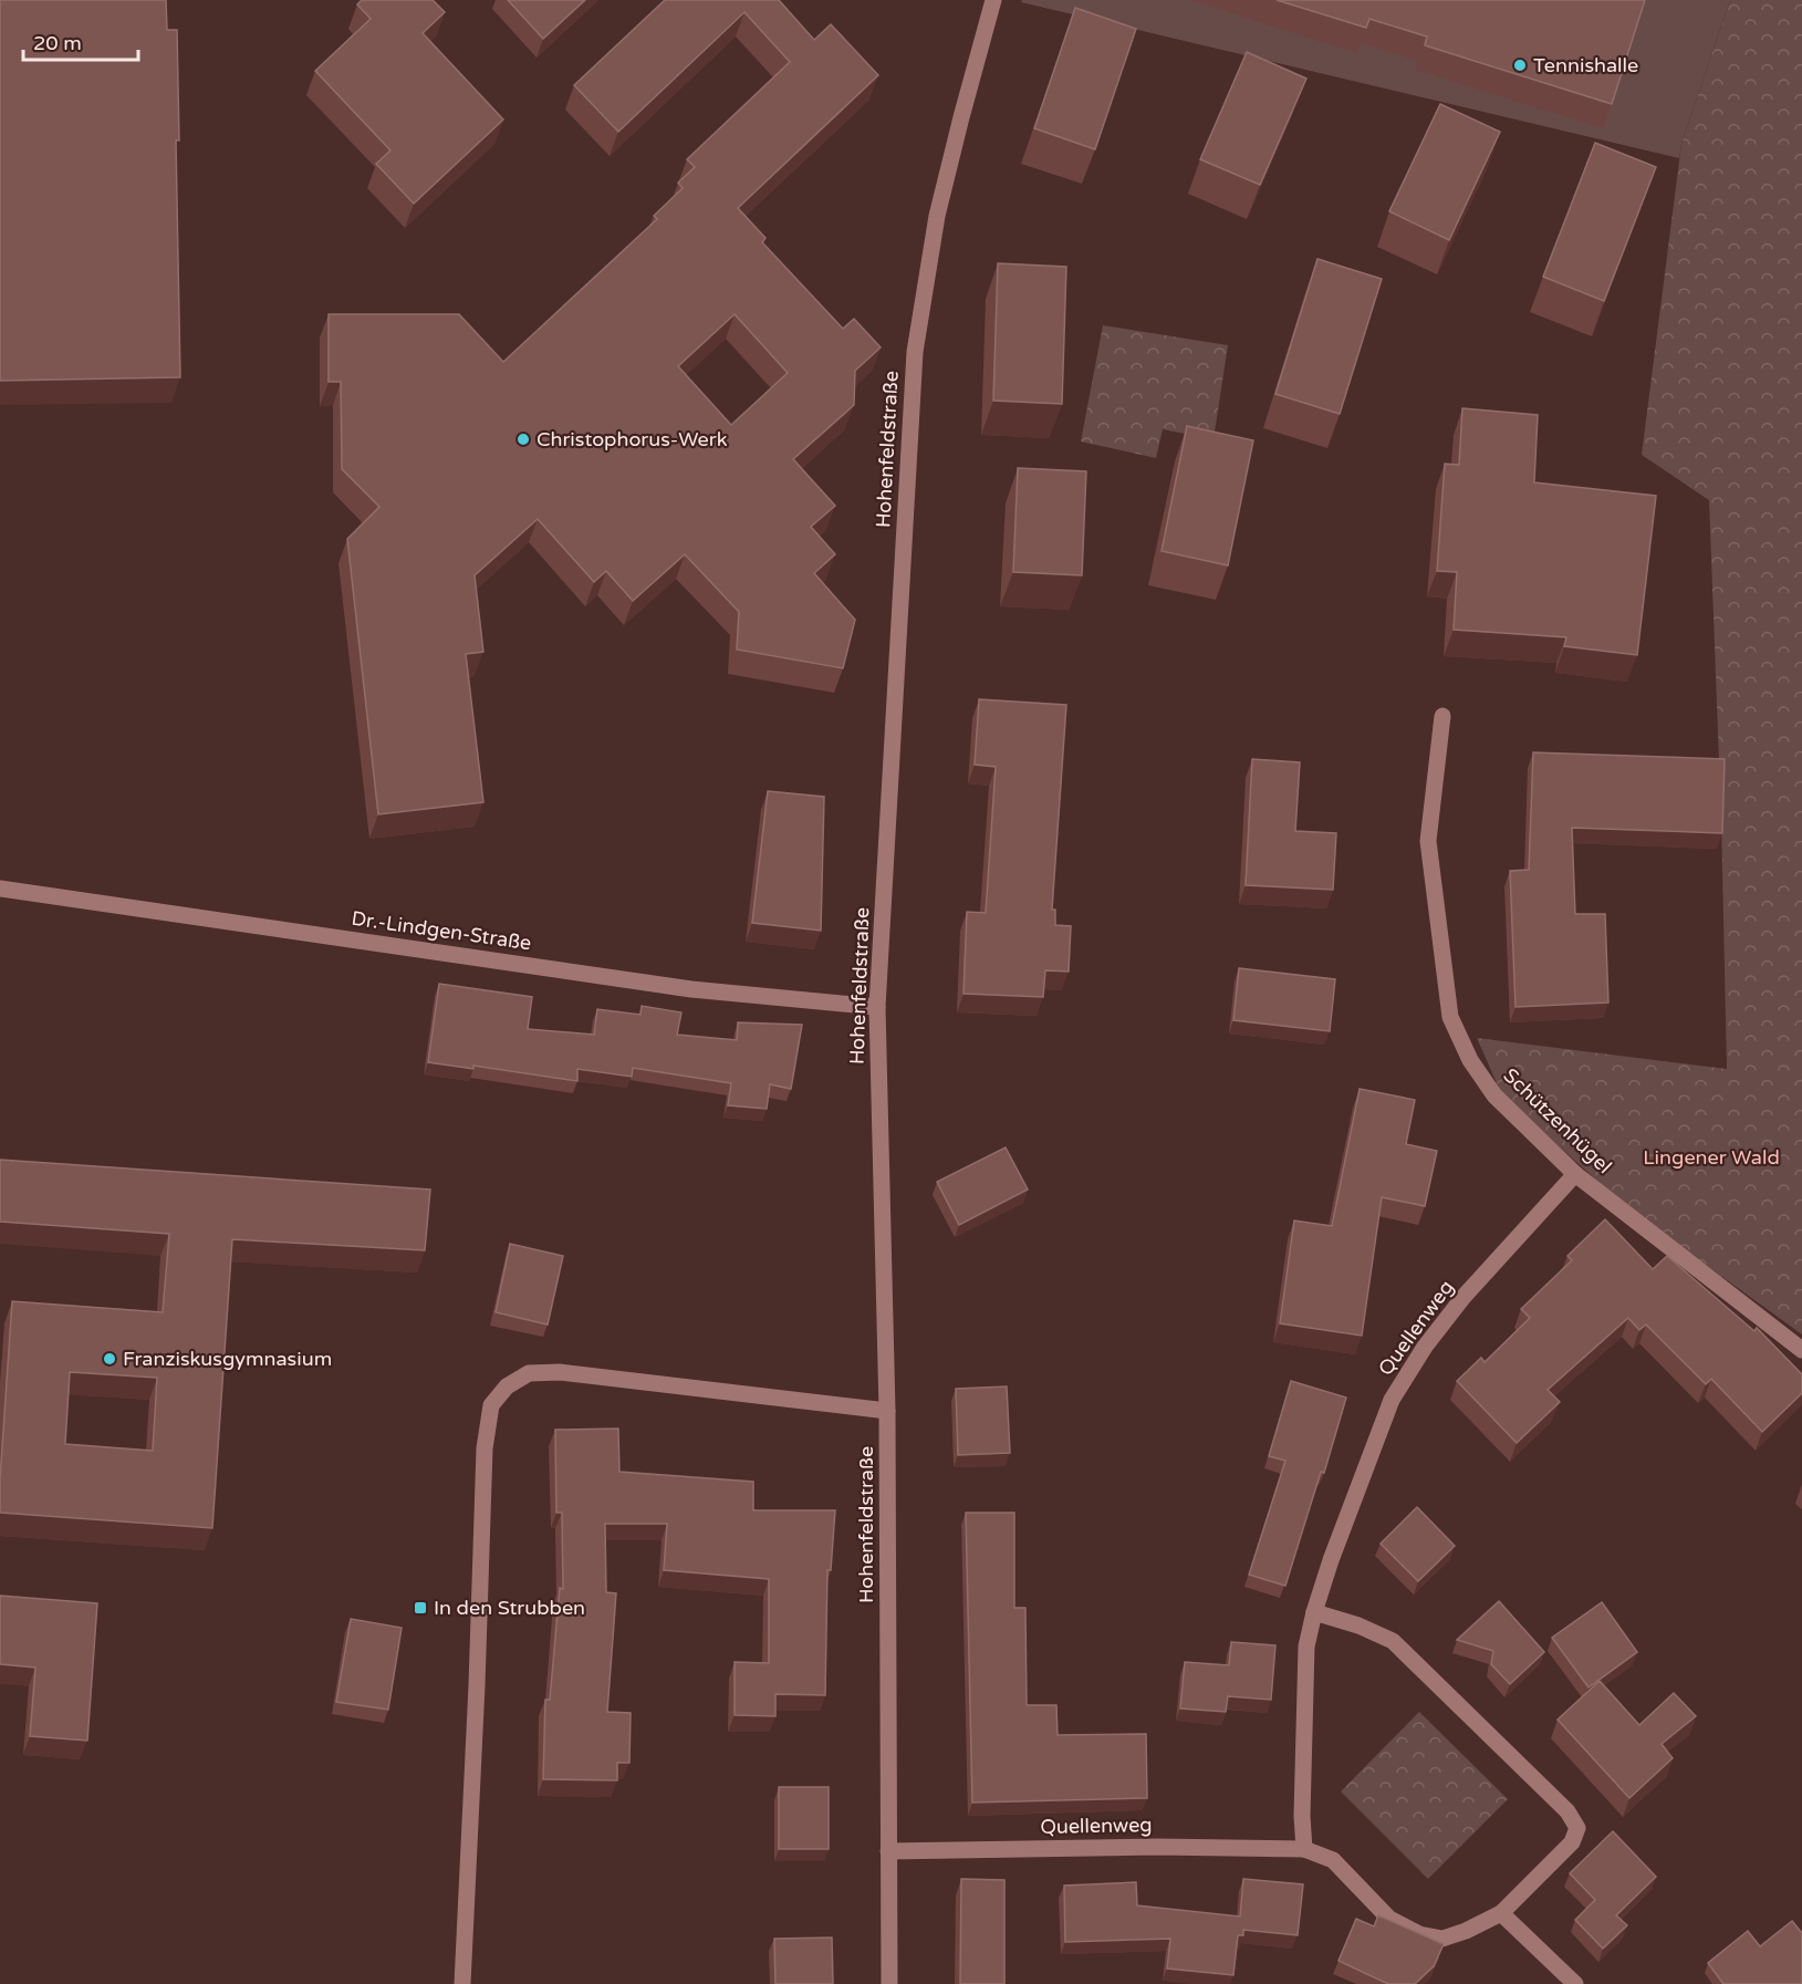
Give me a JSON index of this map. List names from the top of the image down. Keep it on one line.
{"streets":{"street":["Hohenfeldstraße","Dr.-Lindgen-Straße","Schützenhügel","Quellenweg"]},"crossings":[["Hohenfeldstraße","Dr.-Lindgen-Straße"],["Hohenfeldstraße","Quellenweg"],["Schützenhügel","Quellenweg"]],"parks":["Lingener Wald"],"places":{"other":["Tennishalle","Christophorus-Werk","Franziskusgymnasium"],"transit":["In den Strubben"]},"scale_bar":"20 m"}
